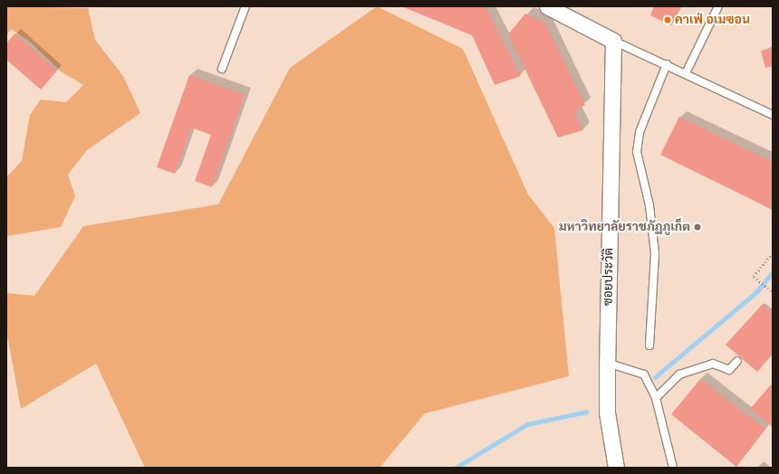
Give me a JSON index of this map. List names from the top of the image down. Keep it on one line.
{"streets":{"street":["ซอยประวัติ"]},"places":["คาเฟ่ อเมซอน","มหาวิทยาลัยราชภัฏภูเก็ต"]}
